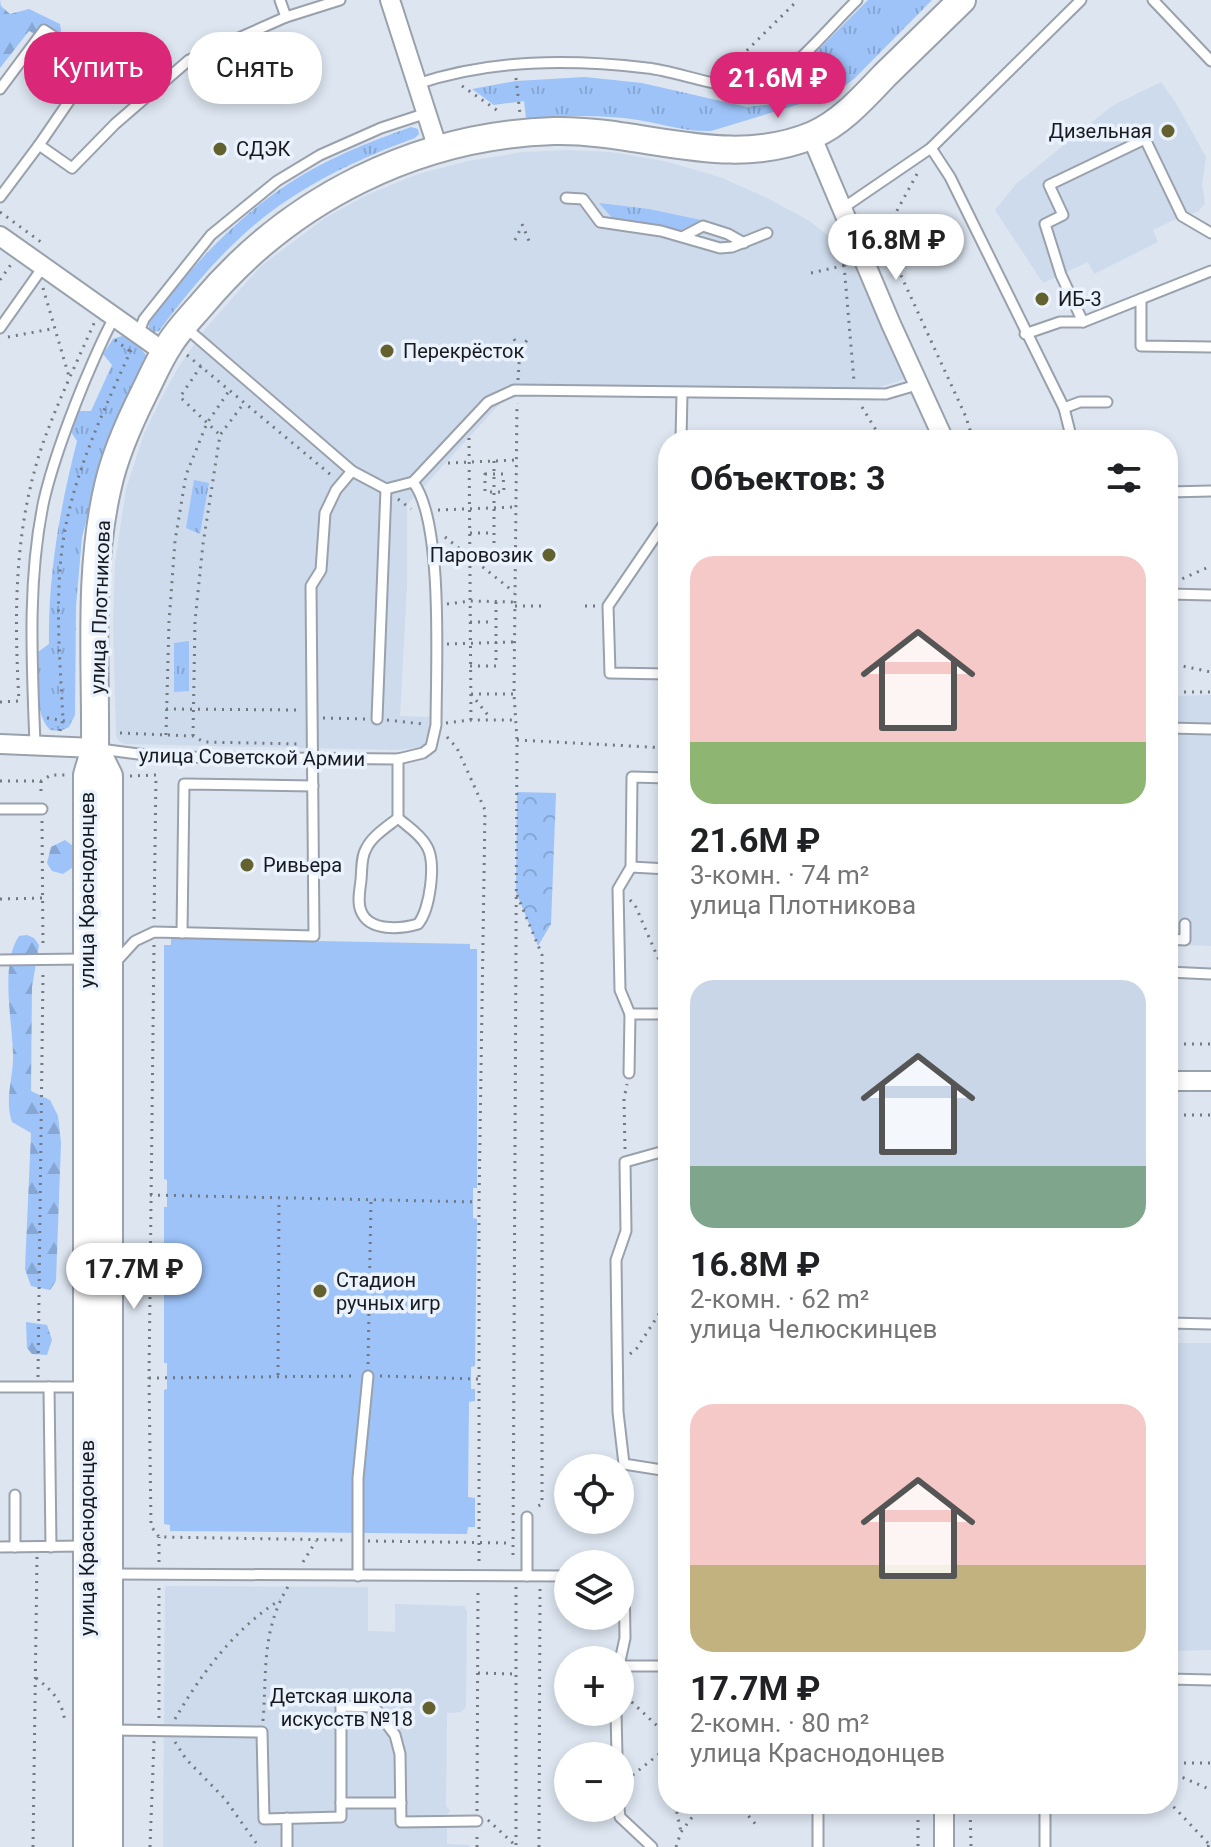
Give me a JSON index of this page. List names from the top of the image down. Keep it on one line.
{"streets":{"main road":["улица Плотникова","улица Краснодонцев"],"street":["улица Советской Армии"]},"crossings":[["улица Плотникова","улица Советской Армии"],["улица Плотникова","улица Краснодонцев"],["улица Советской Армии","улица Краснодонцев"]],"places":["Дизельная","СДЭК","ИБ-3","Перекрёсток","Паровозик","Ривьера","Стадион ручных игр","Детская школа искусств №18"],"page":{"chip":["Купить","Снять"],"price":["21.6M ₽","16.8M ₽","17.7M ₽"],"heading":"Объектов: 3","list":[{"name":"21.6M ₽","note":"3-комн. · 74 m² · улица Плотникова"},{"name":"16.8M ₽","note":"2-комн. · 62 m² · улица Челюскинцев"},{"name":"17.7M ₽","note":"2-комн. · 80 m² · улица Краснодонцев"}],"map_buttons":["+","−"]}}
